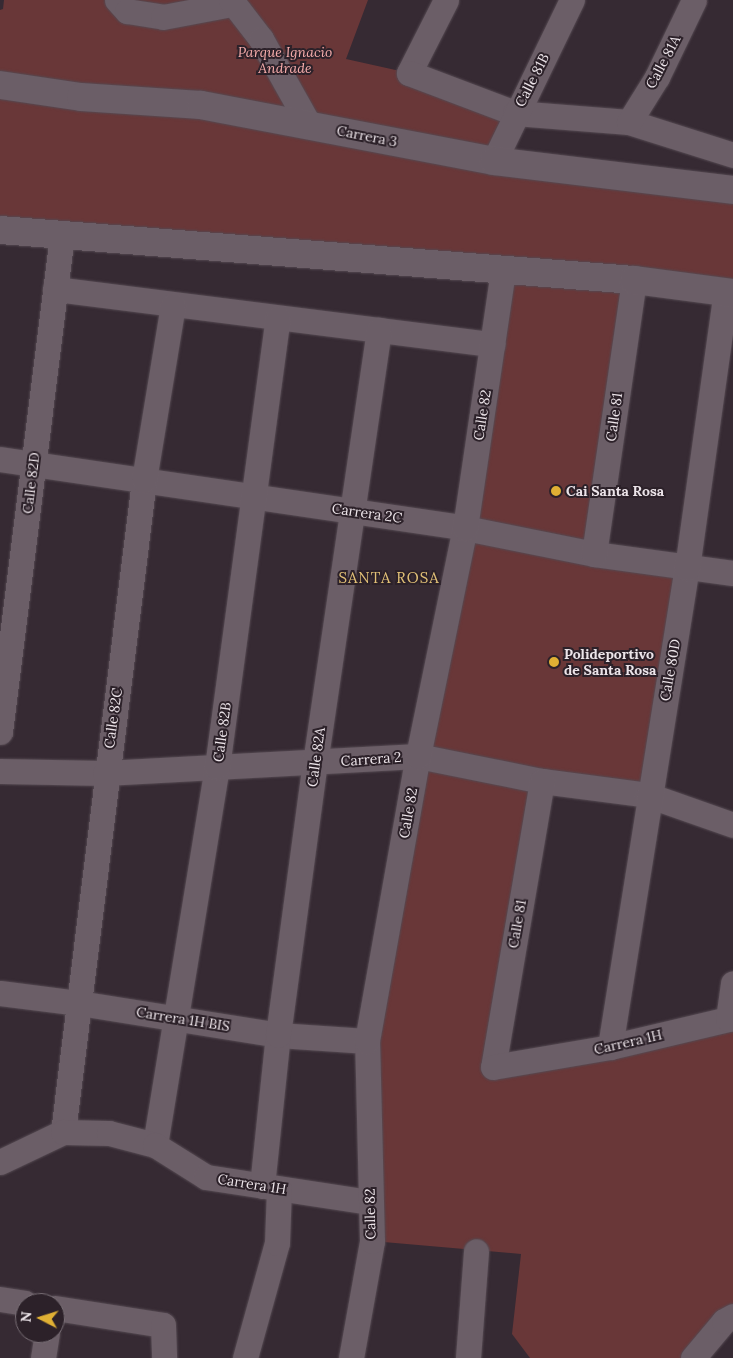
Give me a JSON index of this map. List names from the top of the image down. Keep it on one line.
{"streets":{"main road":["Carrera 3"],"street":["Calle 81A","Calle 81B","Calle 82","Calle 81","Calle 82D","Carrera 2C","Calle 80D","Calle 82C","Calle 82B","Calle 82A","Carrera 2","Carrera 1H BIS","Carrera 1H"]},"crossings":[["Calle 81B","Carrera 3"],["Calle 82","Carrera 2C"],["Calle 82","Carrera 2"],["Calle 82","Carrera 1H BIS"],["Calle 82","Carrera 1H"],["Calle 81","Carrera 2C"],["Calle 81","Carrera 2"],["Calle 81","Carrera 1H"],["Calle 82D","Carrera 2C"],["Carrera 2C","Calle 80D"],["Carrera 2C","Calle 82C"],["Carrera 2C","Calle 82B"],["Carrera 2C","Calle 82A"],["Calle 80D","Carrera 2"],["Calle 80D","Carrera 1H"],["Calle 82C","Carrera 2"],["Calle 82C","Carrera 1H BIS"],["Calle 82C","Carrera 1H"],["Calle 82B","Carrera 2"],["Calle 82B","Carrera 1H BIS"],["Calle 82B","Carrera 1H"],["Calle 82A","Carrera 2"],["Calle 82A","Carrera 1H BIS"],["Calle 82A","Carrera 1H"]],"districts":["SANTA ROSA"],"parks":["Parque Ignacio Andrade"],"places":["Cai Santa Rosa","Polideportivo de Santa Rosa"],"north":"left"}
